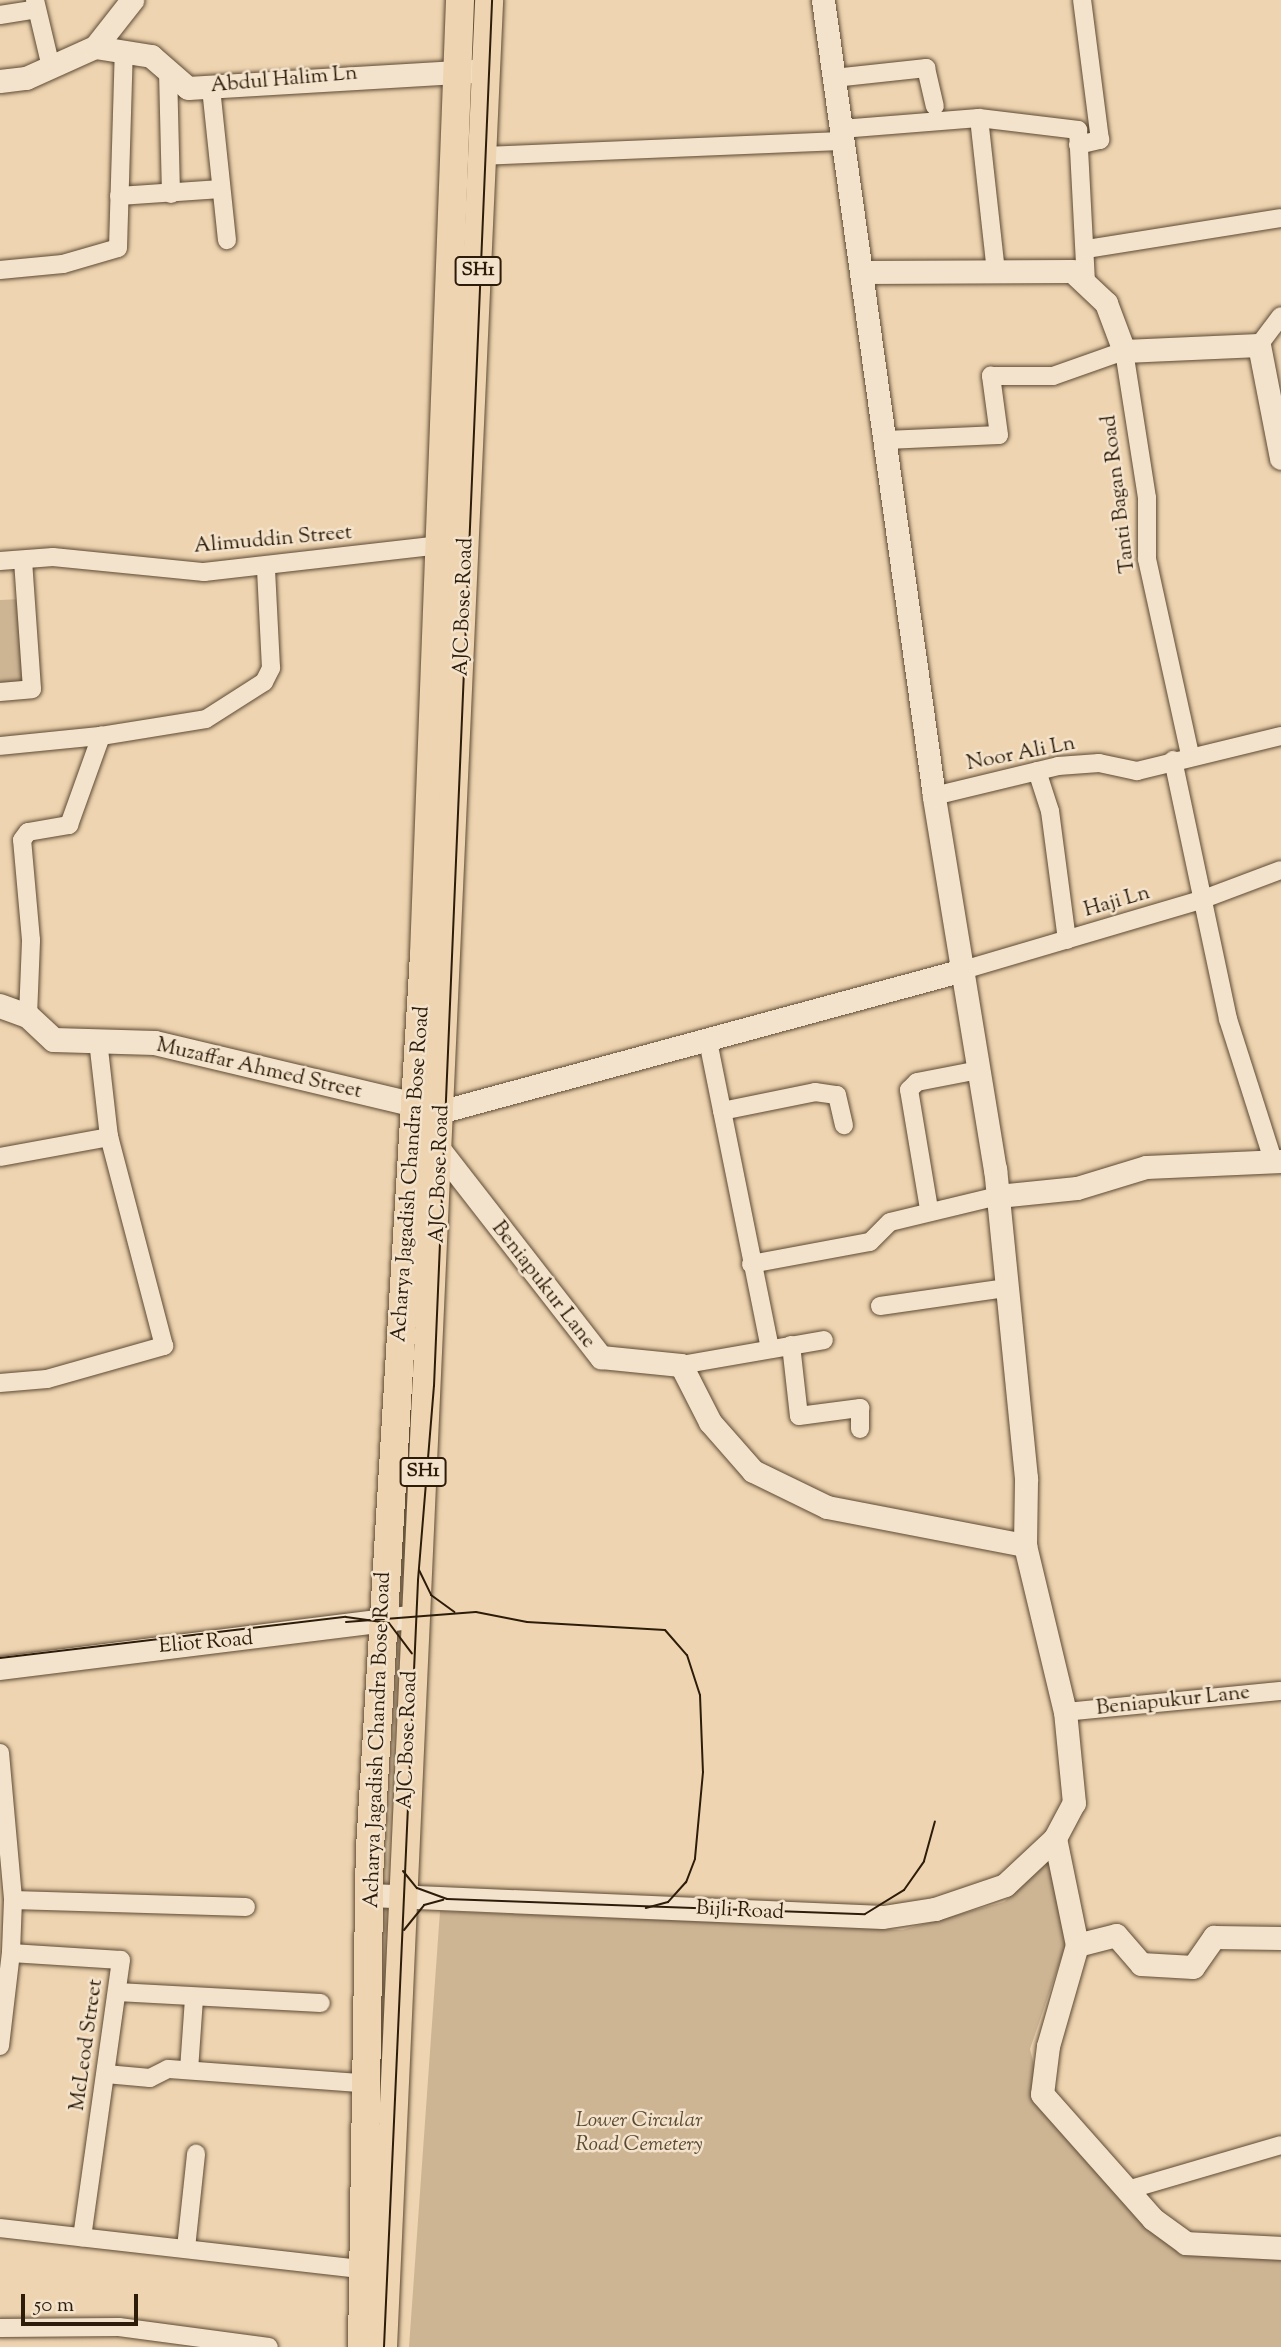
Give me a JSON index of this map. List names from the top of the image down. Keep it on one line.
{"streets":{"main road":["SH1","AJC Bose Road","Muzaffar Ahmed Street","Acharya Jagadish Chandra Bose Road"],"street":["Abdul Halim Ln","Tanti Bagan Road","Alimuddin Street","Noor Ali Ln","Haji Ln","Beniapukur Lane","Eliot Road","Bijli Road","McLeod Street"]},"crossings":[["Abdul Halim Ln","AJC Bose Road"],["Abdul Halim Ln","Acharya Jagadish Chandra Bose Road"],["Tanti Bagan Road","Noor Ali Ln"],["Tanti Bagan Road","Haji Ln"],["Alimuddin Street","AJC Bose Road"],["Alimuddin Street","Acharya Jagadish Chandra Bose Road"],["AJC Bose Road","Muzaffar Ahmed Street"],["AJC Bose Road","Acharya Jagadish Chandra Bose Road"],["AJC Bose Road","Beniapukur Lane"],["AJC Bose Road","Eliot Road"],["AJC Bose Road","Bijli Road"],["Noor Ali Ln","Bijli Road"],["Haji Ln","Bijli Road"],["Muzaffar Ahmed Street","Acharya Jagadish Chandra Bose Road"],["Acharya Jagadish Chandra Bose Road","Eliot Road"],["Acharya Jagadish Chandra Bose Road","Bijli Road"],["Beniapukur Lane","Bijli Road"]],"parks":["Lower Circular Road Cemetery"],"scale_bar":"50 m"}
